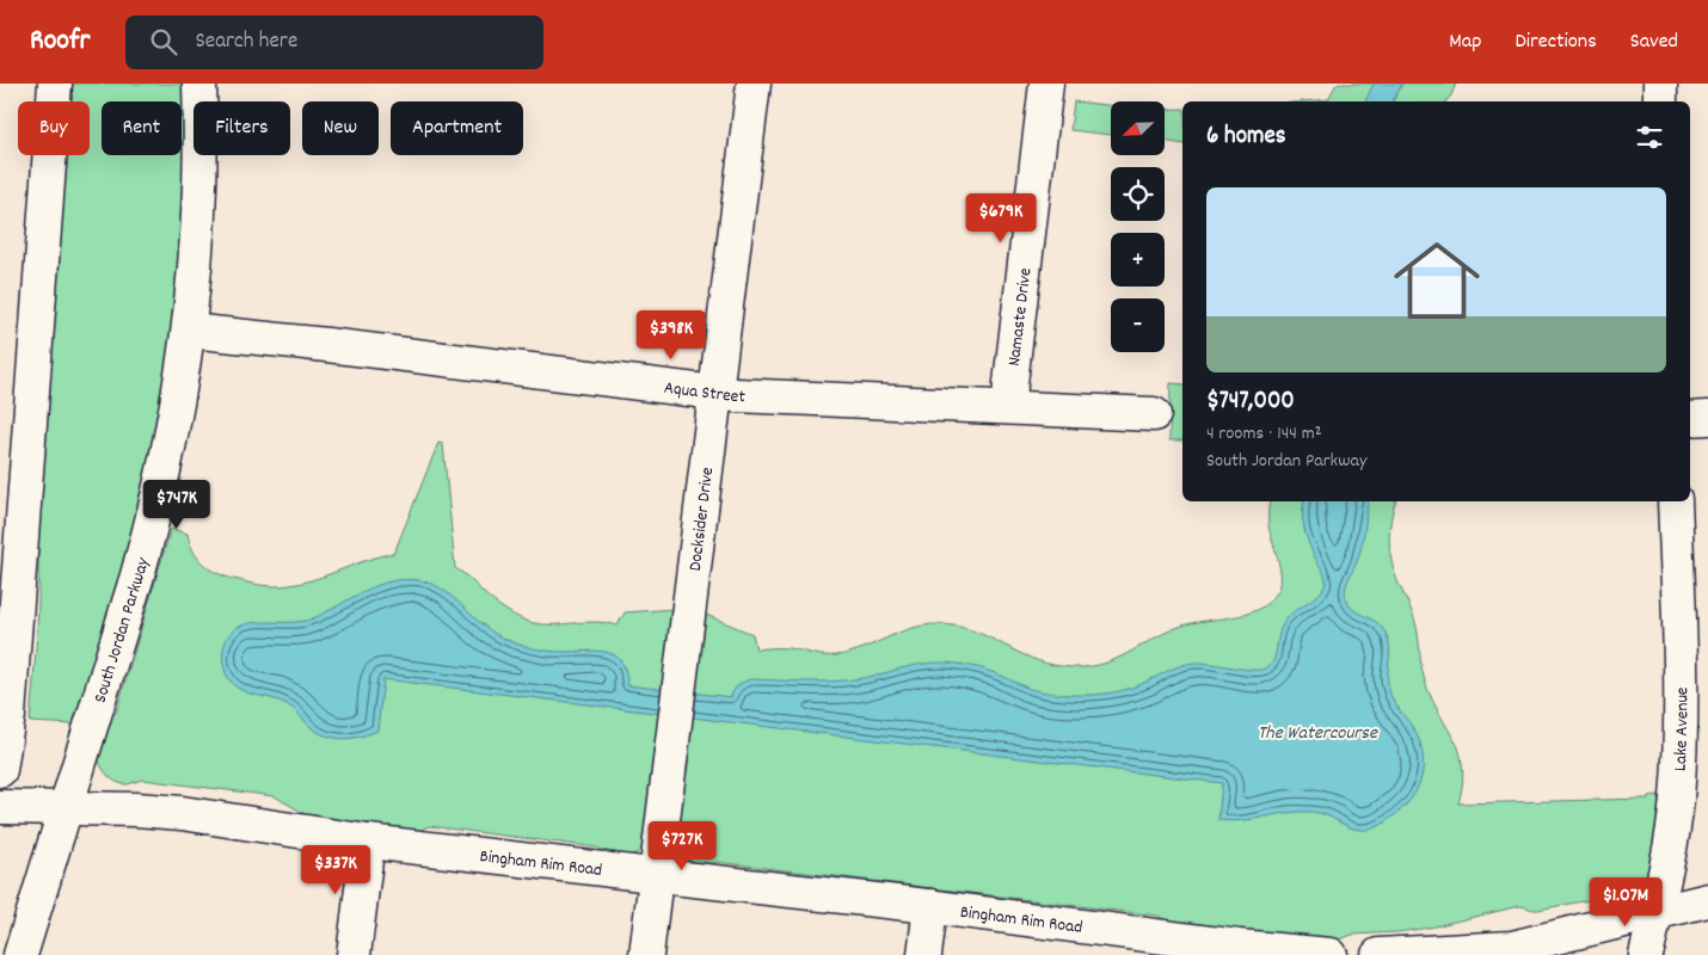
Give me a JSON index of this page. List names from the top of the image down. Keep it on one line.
{"streets":{"street":["Namaste Drive","Aqua Street","Docksider Drive","South Jordan Parkway","Lake Avenue","Bingham Rim Road"]},"crossings":[["Namaste Drive","Aqua Street"],["Aqua Street","Docksider Drive"],["Aqua Street","South Jordan Parkway"],["Docksider Drive","Bingham Rim Road"],["South Jordan Parkway","Bingham Rim Road"]],"water":["The Watercourse"],"north":"bottom left","page":{"header":"Roofr","search":"Search here","nav":["Map","Directions","Saved"],"map_buttons":["+","−"],"chip":["Buy","Rent","Filters","New","Apartment"],"heading":"6 homes","list":[{"name":"$747,000","note":"4 rooms · 144 m² · South Jordan Parkway"}],"price":["$679K","$398K","$747K","$727K","$337K","$1.07M"]}}
